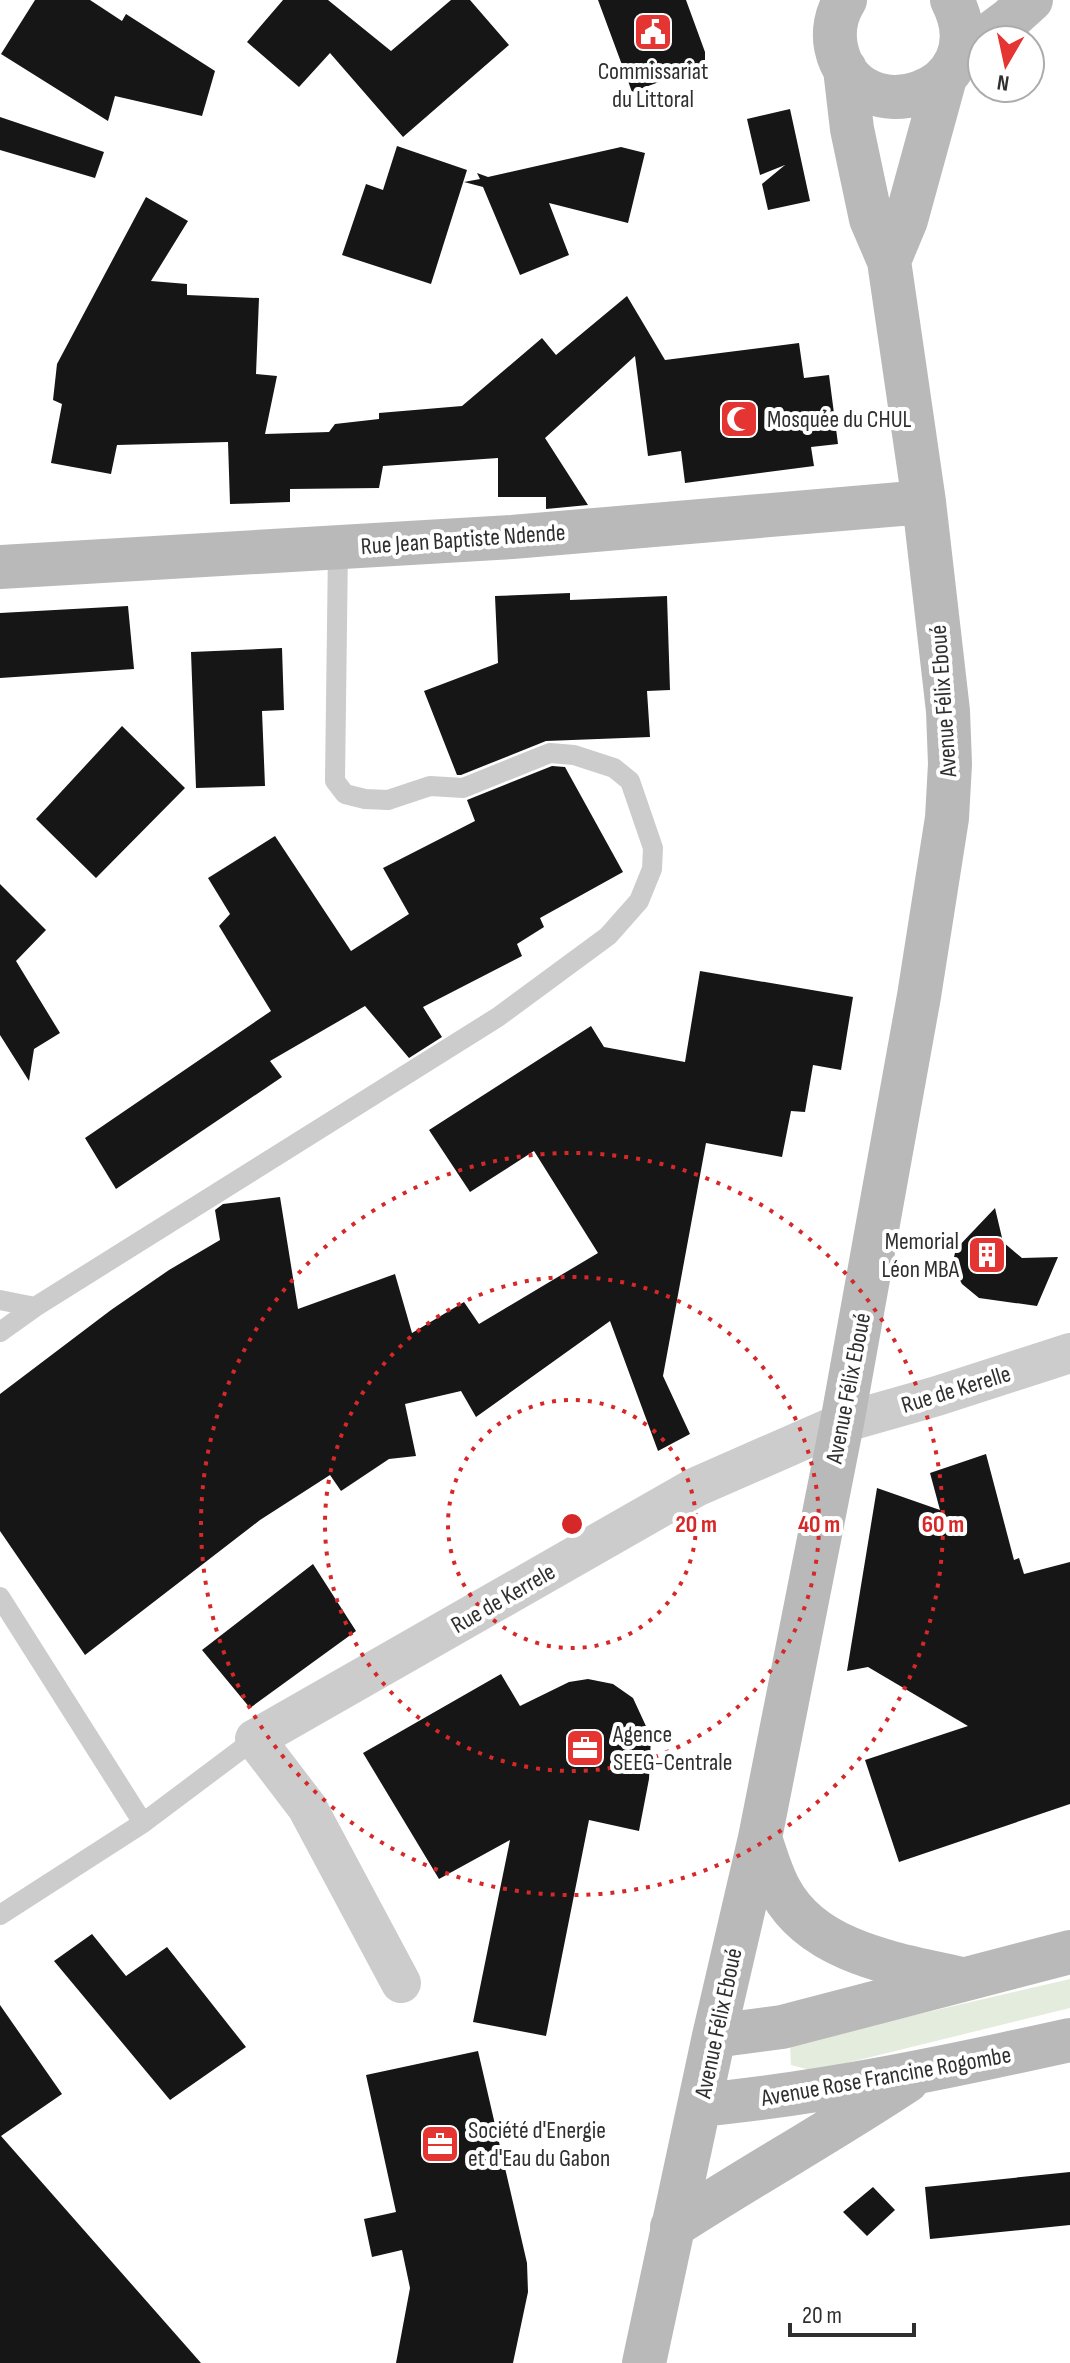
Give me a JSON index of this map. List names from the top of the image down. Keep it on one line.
{"streets":{"main road":["Rue Jean Baptiste Ndende","Avenue Félix Eboué","Avenue Rose Francine Rogombe"],"street":["Rue de Kerelle","Rue de Kerrele"]},"crossings":[["Rue Jean Baptiste Ndende","Avenue Félix Eboué"],["Avenue Félix Eboué","Rue de Kerelle"],["Avenue Félix Eboué","Rue de Kerrele"],["Avenue Félix Eboué","Avenue Rose Francine Rogombe"],["Rue de Kerelle","Rue de Kerrele"]],"places":{"public building":["Commissariat du Littoral"],"mosque":["Mosquée du CHUL"],"building":["Memorial Léon MBA"],"office":["Agence SEEG-Centrale","Société d'Energie et d'Eau du Gabon"]},"scale_bar":"20 m","north":"bottom","rings":["20 m","40 m","60 m"]}
